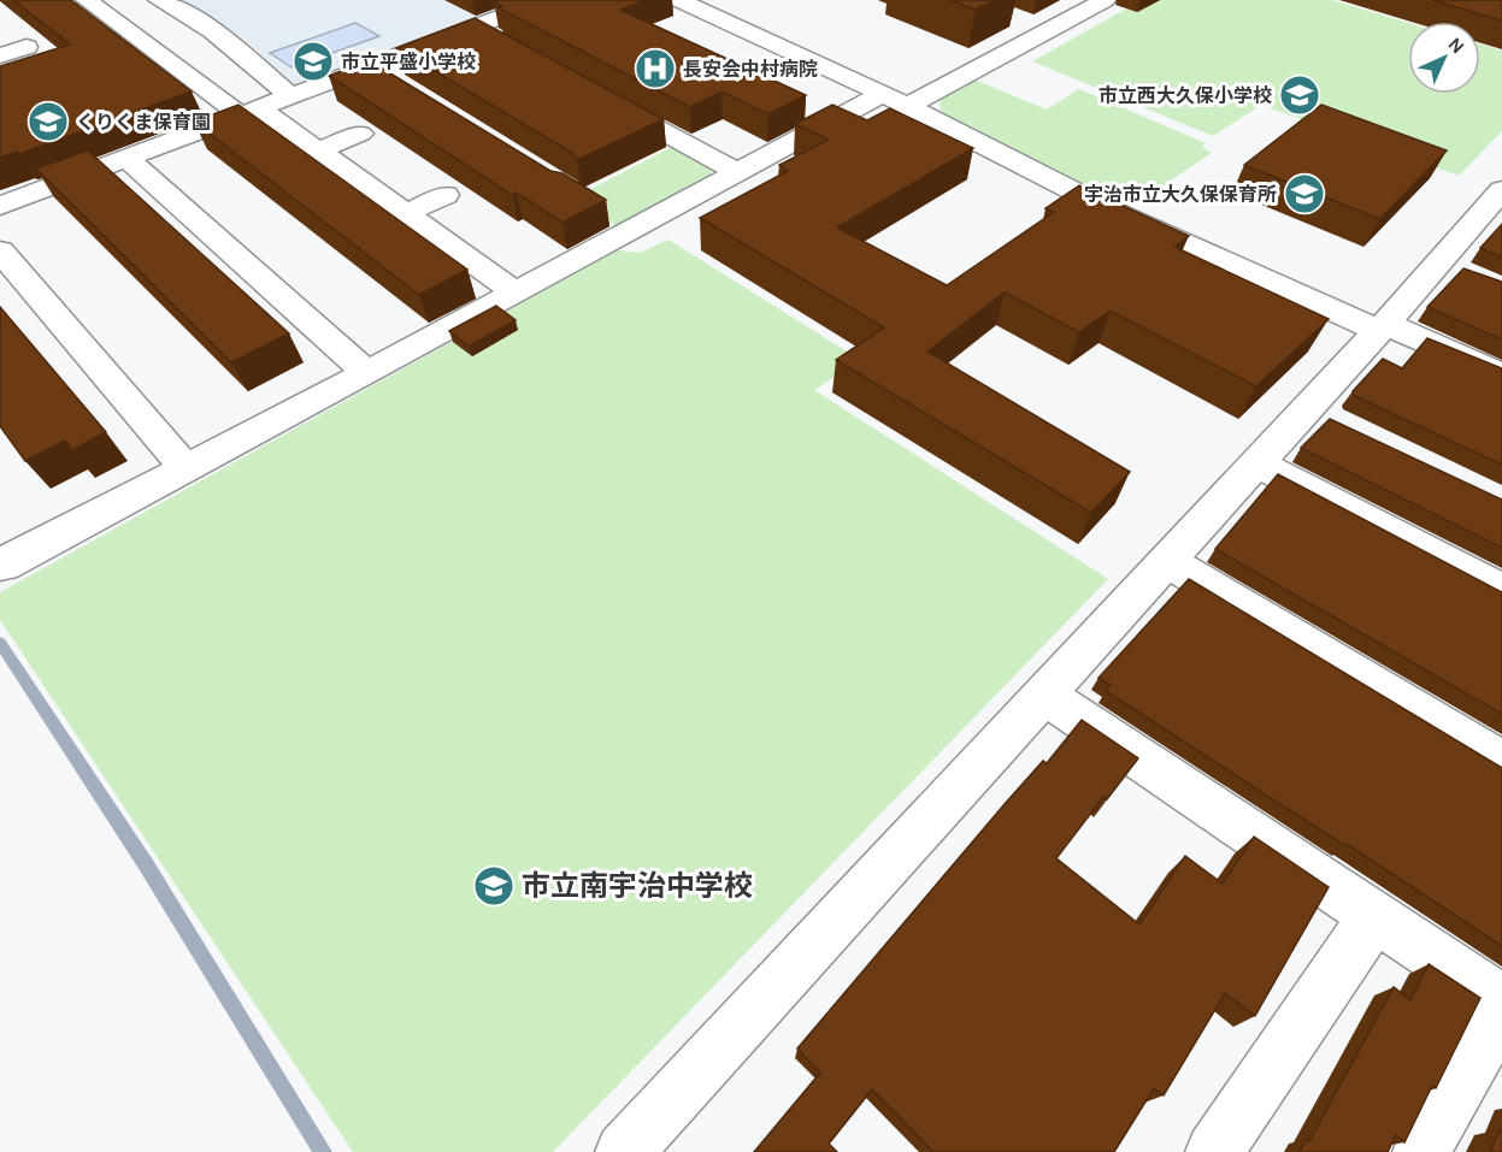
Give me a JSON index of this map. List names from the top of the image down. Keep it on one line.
{"places":{"school or university":["市立平盛小学校","市立西大久保小学校","くりくま保育園","宇治市立大久保保育所","市立南宇治中学校"],"hospital":["長安会中村病院"]},"north":"top right"}
